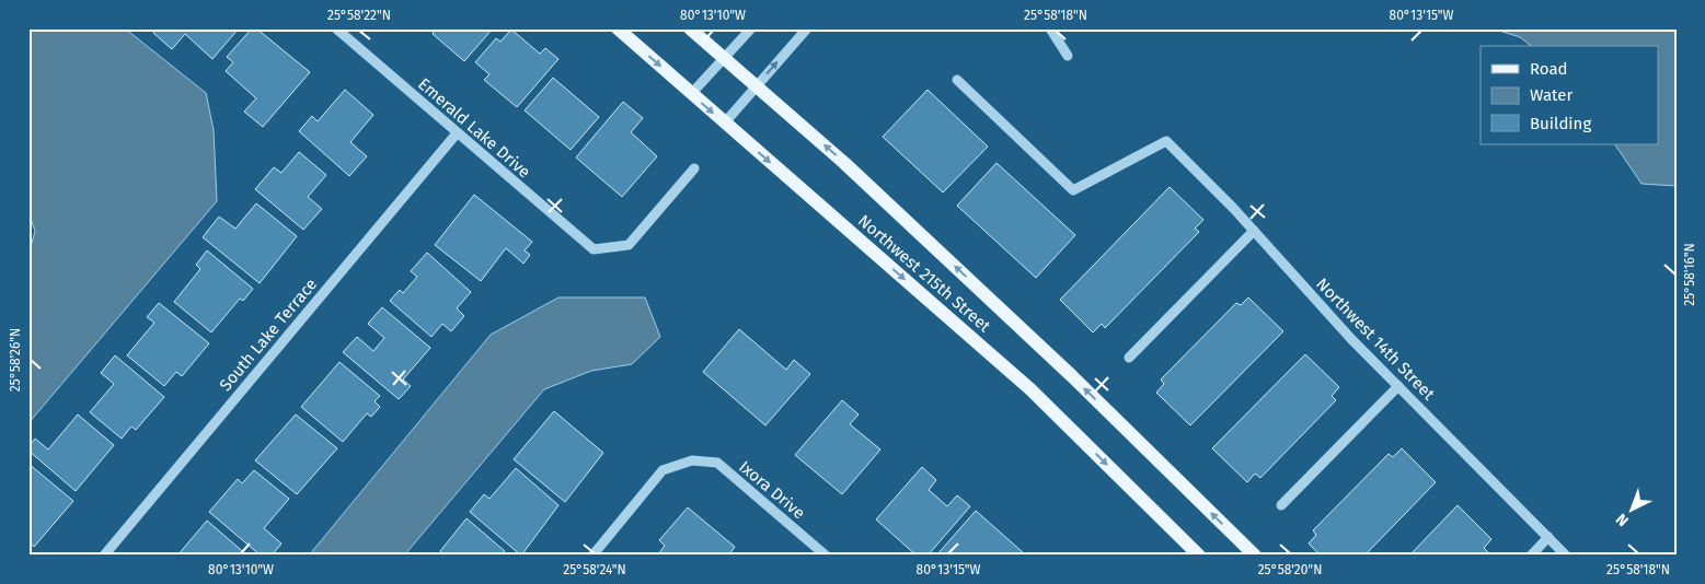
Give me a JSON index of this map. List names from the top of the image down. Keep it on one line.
{"streets":{"main road":["Northwest 215th Street"],"street":["Emerald Lake Drive","South Lake Terrace","Northwest 14th Street","Ixora Drive"]},"crossings":[["Emerald Lake Drive","South Lake Terrace"]],"legend":["Road","Water","Building"],"north":"bottom left","coordinates":["25°58'22\"N","80°13'10\"W","25°58'18\"N","80°13'15\"W","25°58'16\"N","25°58'26\"N","25°58'24\"N","25°58'20\"N"]}
